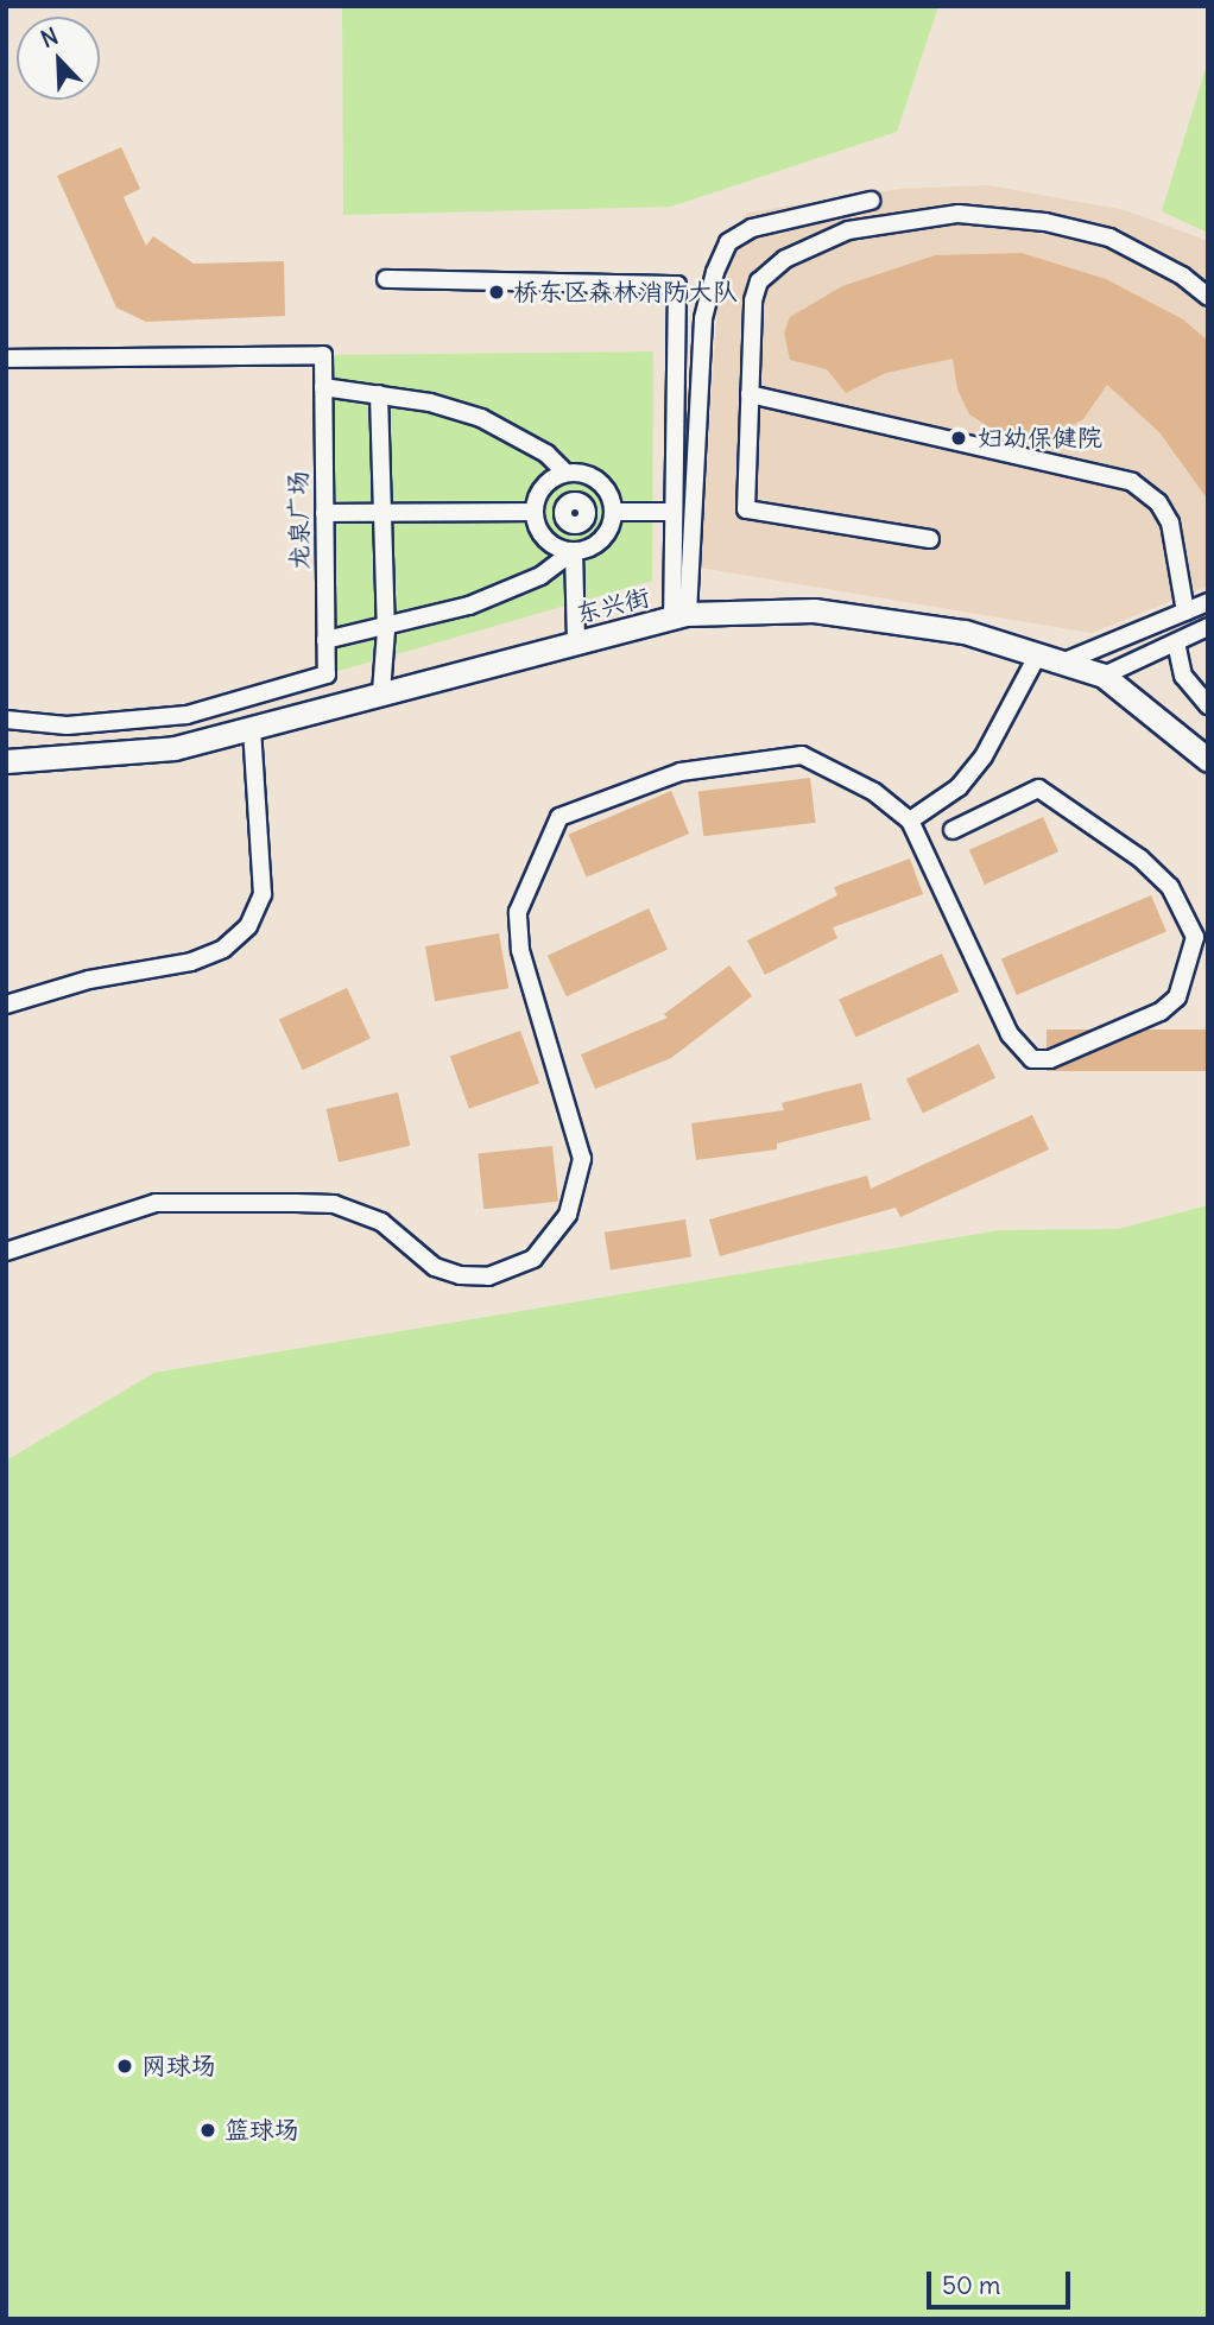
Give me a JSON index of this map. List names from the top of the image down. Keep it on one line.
{"streets":{"street":["龙泉广场","东兴街"]},"places":["桥东区森林消防大队","妇幼保健院","网球场","篮球场"],"scale_bar":"50 m","north":"top left"}
